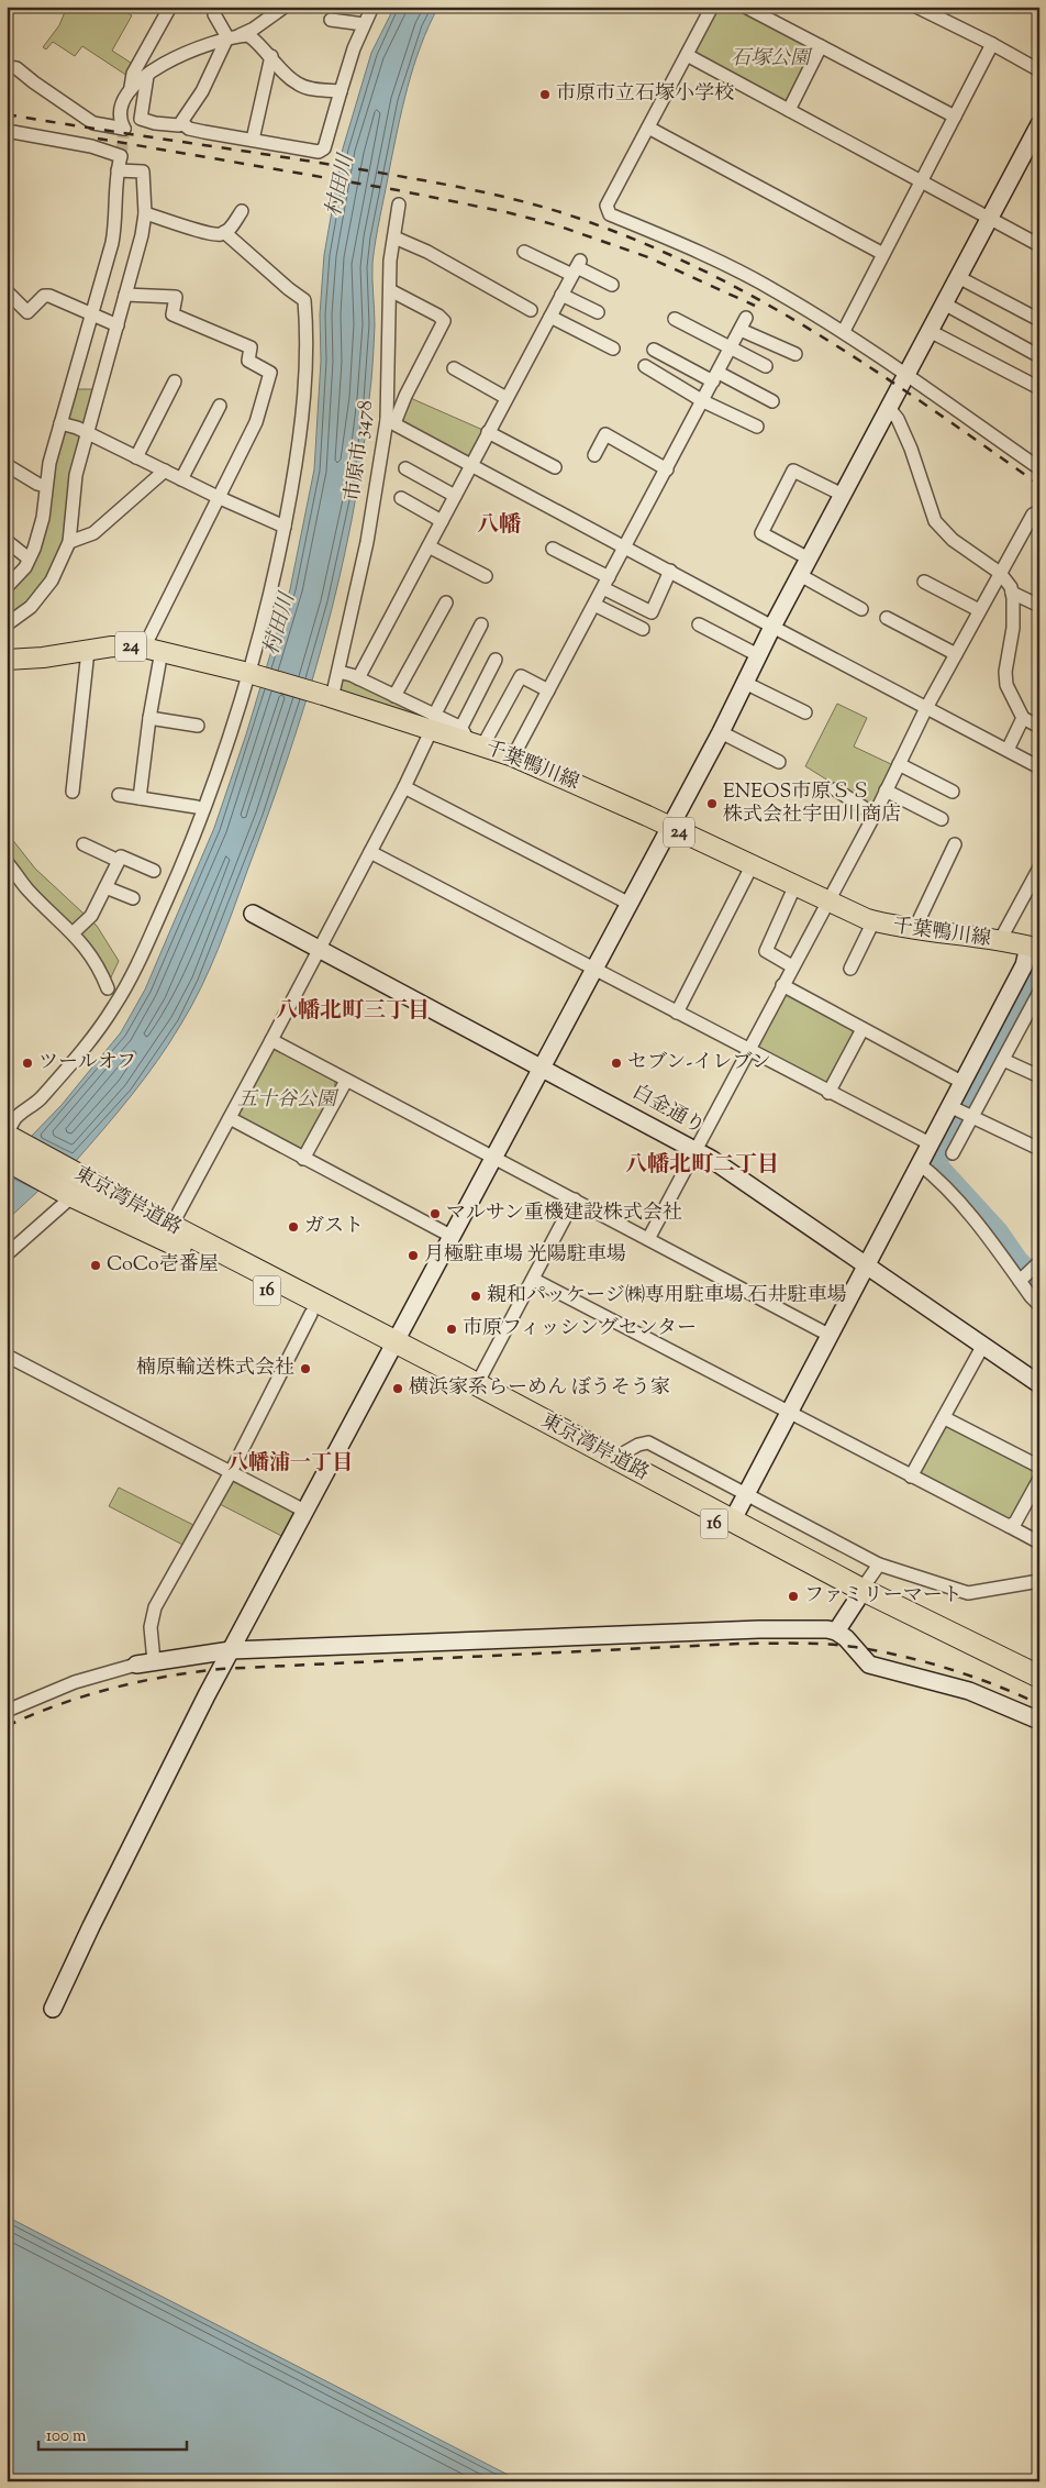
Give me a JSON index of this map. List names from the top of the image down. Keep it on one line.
{"streets":{"highway":["東京湾岸道路","16"],"main road":["24","千葉鴨川線"],"street":["市原市 3478","白金通り"]},"crossings":[["市原市 3478","千葉鴨川線"]],"districts":["八幡","八幡北町三丁目","八幡北町二丁目","八幡浦一丁目"],"water":["村田川"],"parks":["石塚公園","五十谷公園"],"places":["市原市立石塚小学校","ENEOS市原ＳＳ 株式会社宇田川商店","ツールオフ","セブン-イレブン","マルサン重機建設株式会社","ガスト","月極駐車場 光陽駐車場","CoCo壱番屋","親和パッケージ㈱専用駐車場 石井駐車場","市原フィッシングセンター","楠原輸送株式会社","横浜家系らーめん ぼうそう家","ファミリーマート"],"scale_bar":"100 m"}
